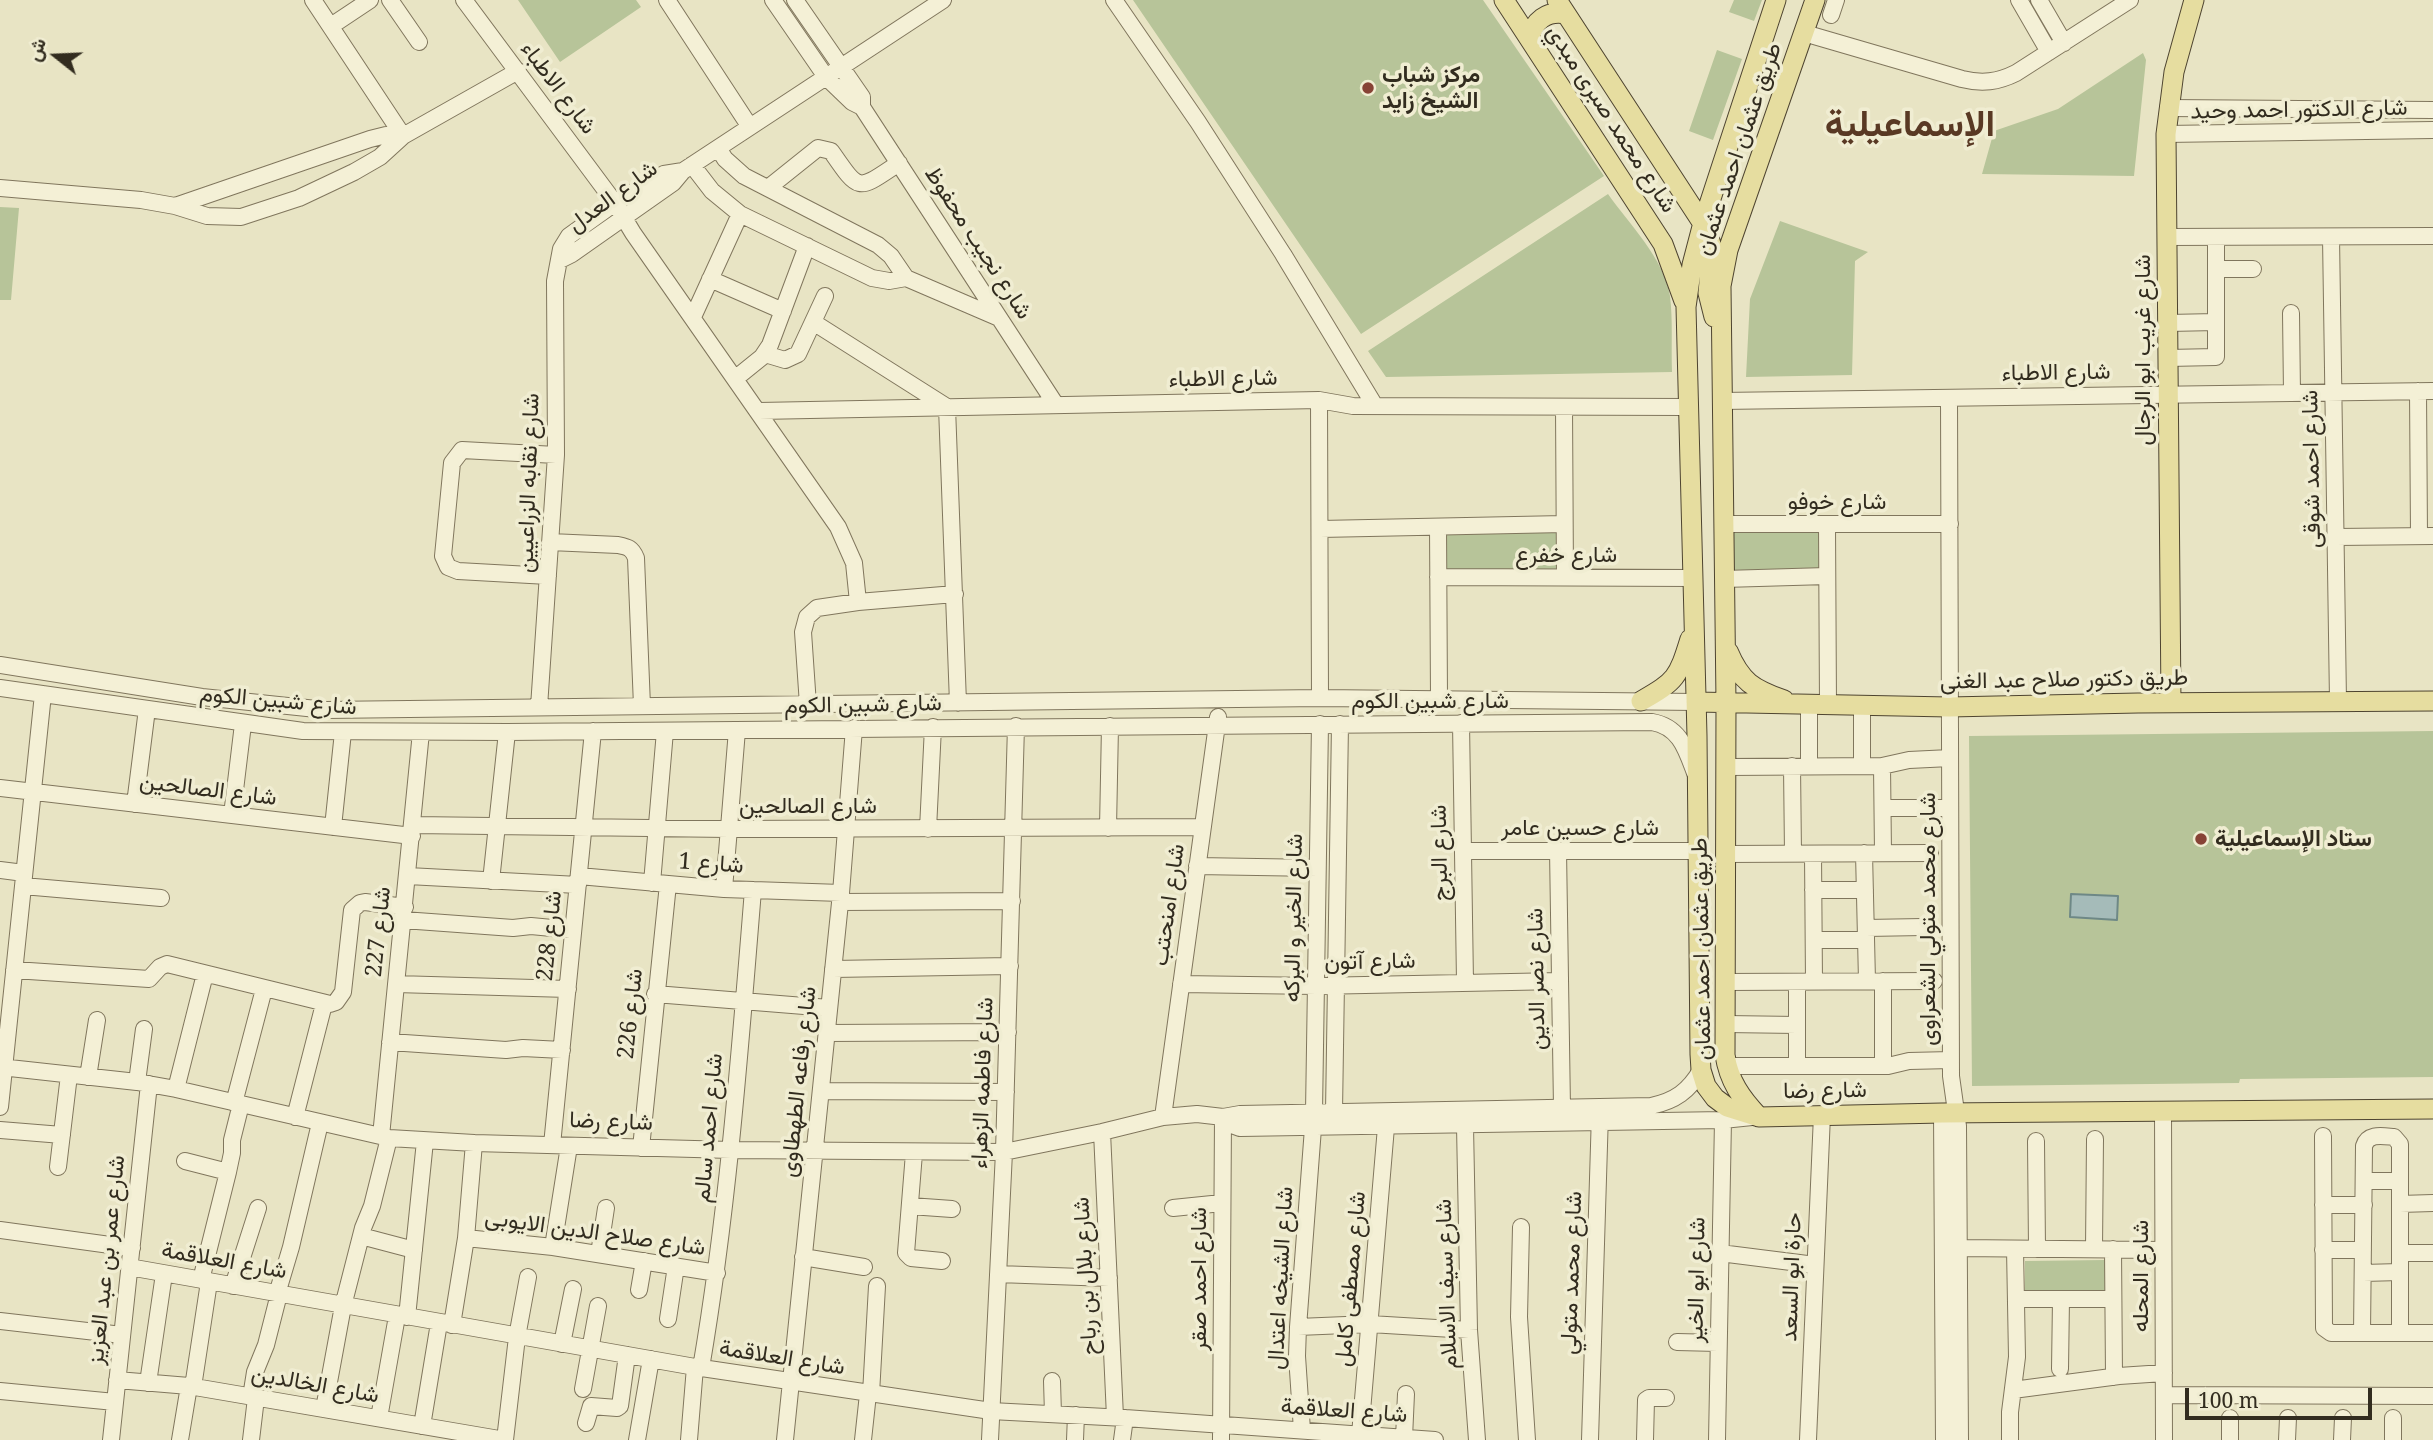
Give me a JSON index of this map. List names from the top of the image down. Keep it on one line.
{"streets":{"main road":["شارع محمد صبرى مبدي","طريق عثمان احمد عثمان","شارع غريب ابو الرجال","طريق دكتور صلاح عبد الغنى","شارع رضا"],"street":["شارع الاطباء","شارع الدكتور احمد وحيد","شارع العدل","شارع نجيب محفوظ","شارع احمد شوقى","شارع نقابه الزراعيين","شارع خوفو","شارع خفرع","شارع شبين الكوم","شارع الصالحين","شارع حسين عامر","شارع البرج","شارع 1","شارع امنحتب","شارع الخير و البركه","شارع محمد متولي الشعراوى","شارع 227","شارع 228","شارع آتون","شارع نصر الدين","شارع 226","شارع رفاعه الطهطاوى","شارع فاطمه الزهراء","شارع احمد سالم","شارع صلاح الدين الايوبى","شارع عمر بن عبد العزيز","شارع العلاقمة","شارع محمد متولي","شارع بلال بن رباح","شارع المحله","حارة ابو السعد","شارع الشيخه اعتدال","شارع احمد صقر","شارع مصطفى كامل","شارع ابو الخير","شارع سيف الاسلام","شارع الخالدين"]},"crossings":[["شارع الاطباء","طريق عثمان احمد عثمان"],["شارع الاطباء","شارع العدل"],["شارع الاطباء","شارع نجيب محفوظ"],["شارع الاطباء","شارع غريب ابو الرجال"],["شارع الاطباء","شارع احمد شوقى"],["شارع الاطباء","شارع محمد متولي الشعراوى"],["شارع الدكتور احمد وحيد","شارع غريب ابو الرجال"],["شارع محمد صبرى مبدي","طريق عثمان احمد عثمان"],["طريق عثمان احمد عثمان","شارع خوفو"],["طريق عثمان احمد عثمان","شارع خفرع"],["طريق عثمان احمد عثمان","طريق دكتور صلاح عبد الغنى"],["طريق عثمان احمد عثمان","شارع شبين الكوم"],["طريق عثمان احمد عثمان","شارع حسين عامر"],["طريق عثمان احمد عثمان","شارع رضا"],["شارع العدل","شارع نجيب محفوظ"],["شارع العدل","شارع نقابه الزراعيين"],["شارع غريب ابو الرجال","طريق دكتور صلاح عبد الغنى"],["شارع احمد شوقى","طريق دكتور صلاح عبد الغنى"],["شارع نقابه الزراعيين","شارع شبين الكوم"],["شارع خوفو","شارع محمد متولي الشعراوى"],["طريق دكتور صلاح عبد الغنى","شارع محمد متولي الشعراوى"],["شارع شبين الكوم","شارع البرج"],["شارع شبين الكوم","شارع امنحتب"],["شارع شبين الكوم","شارع الخير و البركه"],["شارع شبين الكوم","شارع 227"],["شارع شبين الكوم","شارع 228"],["شارع شبين الكوم","شارع 226"],["شارع شبين الكوم","شارع رفاعه الطهطاوى"],["شارع شبين الكوم","شارع فاطمه الزهراء"],["شارع الصالحين","شارع امنحتب"],["شارع الصالحين","شارع 227"],["شارع الصالحين","شارع 228"],["شارع الصالحين","شارع 226"],["شارع الصالحين","شارع رفاعه الطهطاوى"],["شارع الصالحين","شارع فاطمه الزهراء"],["شارع حسين عامر","شارع البرج"],["شارع حسين عامر","شارع نصر الدين"],["شارع البرج","شارع آتون"],["شارع 1","شارع 227"],["شارع 1","شارع 228"],["شارع 1","شارع 226"],["شارع 1","شارع رفاعه الطهطاوى"],["شارع 1","شارع فاطمه الزهراء"],["شارع 1","شارع احمد سالم"],["شارع امنحتب","شارع آتون"],["شارع امنحتب","شارع رضا"],["شارع الخير و البركه","شارع آتون"],["شارع الخير و البركه","شارع رضا"],["شارع الخير و البركه","شارع الشيخه اعتدال"],["شارع محمد متولي الشعراوى","شارع رضا"],["شارع 227","شارع رضا"],["شارع 227","شارع العلاقمة"],["شارع 227","شارع الخالدين"],["شارع 228","شارع رضا"],["شارع آتون","شارع نصر الدين"],["شارع نصر الدين","شارع رضا"],["شارع 226","شارع رضا"],["شارع رفاعه الطهطاوى","شارع رضا"],["شارع رفاعه الطهطاوى","شارع العلاقمة"],["شارع فاطمه الزهراء","شارع رضا"],["شارع فاطمه الزهراء","شارع العلاقمة"],["شارع رضا","شارع احمد سالم"],["شارع رضا","شارع عمر بن عبد العزيز"],["شارع رضا","شارع محمد متولي"],["شارع رضا","شارع بلال بن رباح"],["شارع رضا","شارع المحله"],["شارع رضا","حارة ابو السعد"],["شارع رضا","شارع الشيخه اعتدال"],["شارع رضا","شارع احمد صقر"],["شارع رضا","شارع مصطفى كامل"],["شارع رضا","شارع ابو الخير"],["شارع رضا","شارع سيف الاسلام"],["شارع احمد سالم","شارع صلاح الدين الايوبى"],["شارع احمد سالم","شارع العلاقمة"],["شارع عمر بن عبد العزيز","شارع العلاقمة"],["شارع عمر بن عبد العزيز","شارع الخالدين"],["شارع العلاقمة","شارع بلال بن رباح"],["شارع العلاقمة","شارع الشيخه اعتدال"],["شارع العلاقمة","شارع احمد صقر"],["شارع العلاقمة","شارع مصطفى كامل"]],"districts":["الإسماعيلية"],"places":["مركز شباب الشيخ زايد","ستاد الإسماعيلية"],"scale_bar":"100 m","north":"left"}
